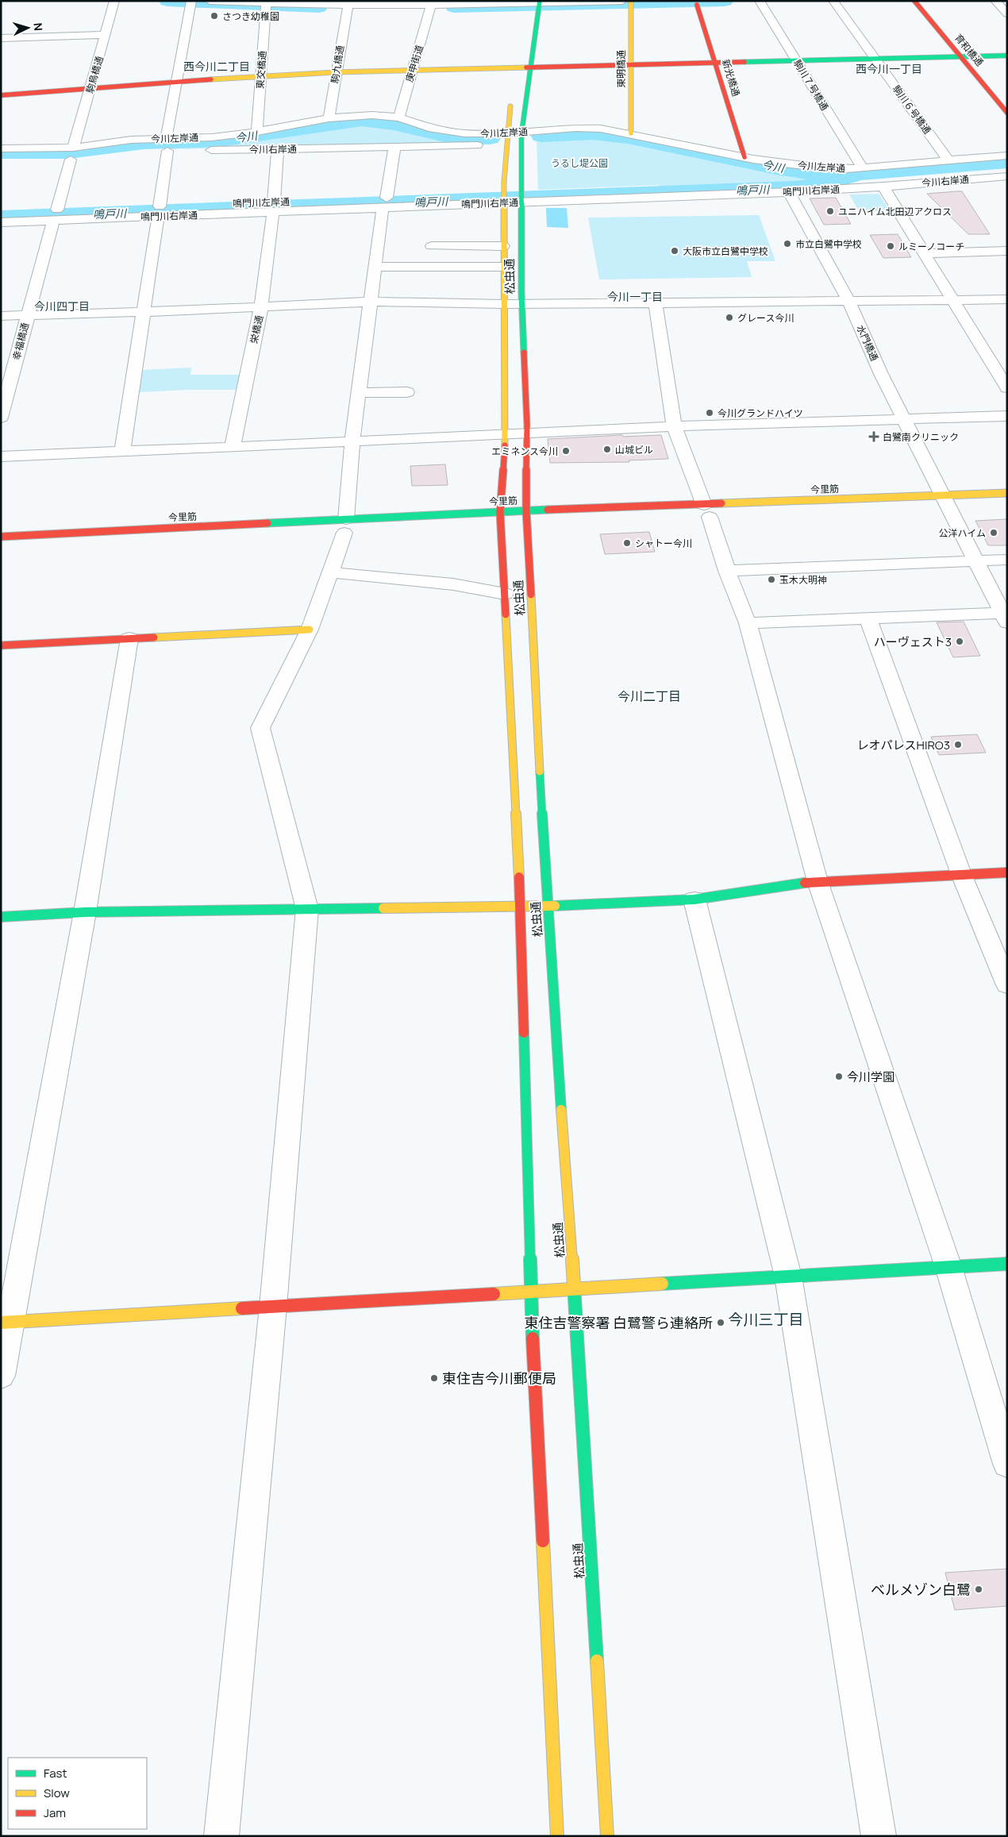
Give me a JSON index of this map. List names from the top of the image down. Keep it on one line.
{"streets":{"street":["育和橋通","庚申街道","駒九橋通","東明橋通","東交橋通","駒鳥橋通","新光橋通","駒川７号橋通","駒川６号橋通","今川左岸通","今川右岸通","鳴門川右岸通","松虫通","栄橋通","幸福橋通","水門橋通","今里筋"]},"crossings":[["庚申街道","今川左岸通"],["駒九橋通","今川左岸通"],["東明橋通","今川左岸通"],["東交橋通","今川左岸通"],["駒鳥橋通","今川左岸通"],["駒鳥橋通","鳴門川右岸通"],["駒鳥橋通","幸福橋通"],["新光橋通","今川左岸通"],["駒川７号橋通","今川左岸通"],["駒川６号橋通","今川左岸通"],["今川左岸通","今川右岸通"],["今川左岸通","松虫通"],["今川右岸通","鳴門川右岸通"],["今川右岸通","松虫通"],["今川右岸通","栄橋通"],["鳴門川右岸通","松虫通"],["鳴門川右岸通","栄橋通"],["鳴門川右岸通","幸福橋通"],["鳴門川右岸通","水門橋通"],["松虫通","今里筋"],["水門橋通","今里筋"]],"districts":["西今川二丁目","西今川一丁目","今川一丁目","今川四丁目","今川二丁目","今川三丁目"],"water":["今川","鳴戸川"],"parks":["うるし堤公園"],"places":{"other":["さつき幼稚園","ユニハイム北田辺アクロス","市立白鷺中学校","ルミーノコーチ","大阪市立白鷺中学校","グレース今川","今川グランドハイツ","山城ビル","エミネンス今川","公洋ハイム","シャトー今川","玉木大明神","ハーヴェスト3","レオパレスHIRO3","今川学園","東住吉警察署 白鷺警ら連絡所","東住吉今川郵便局","ベルメゾン白鷺"],"health":["白鷺南クリニック"]},"legend":["Fast","Slow","Jam"],"north":"right"}
